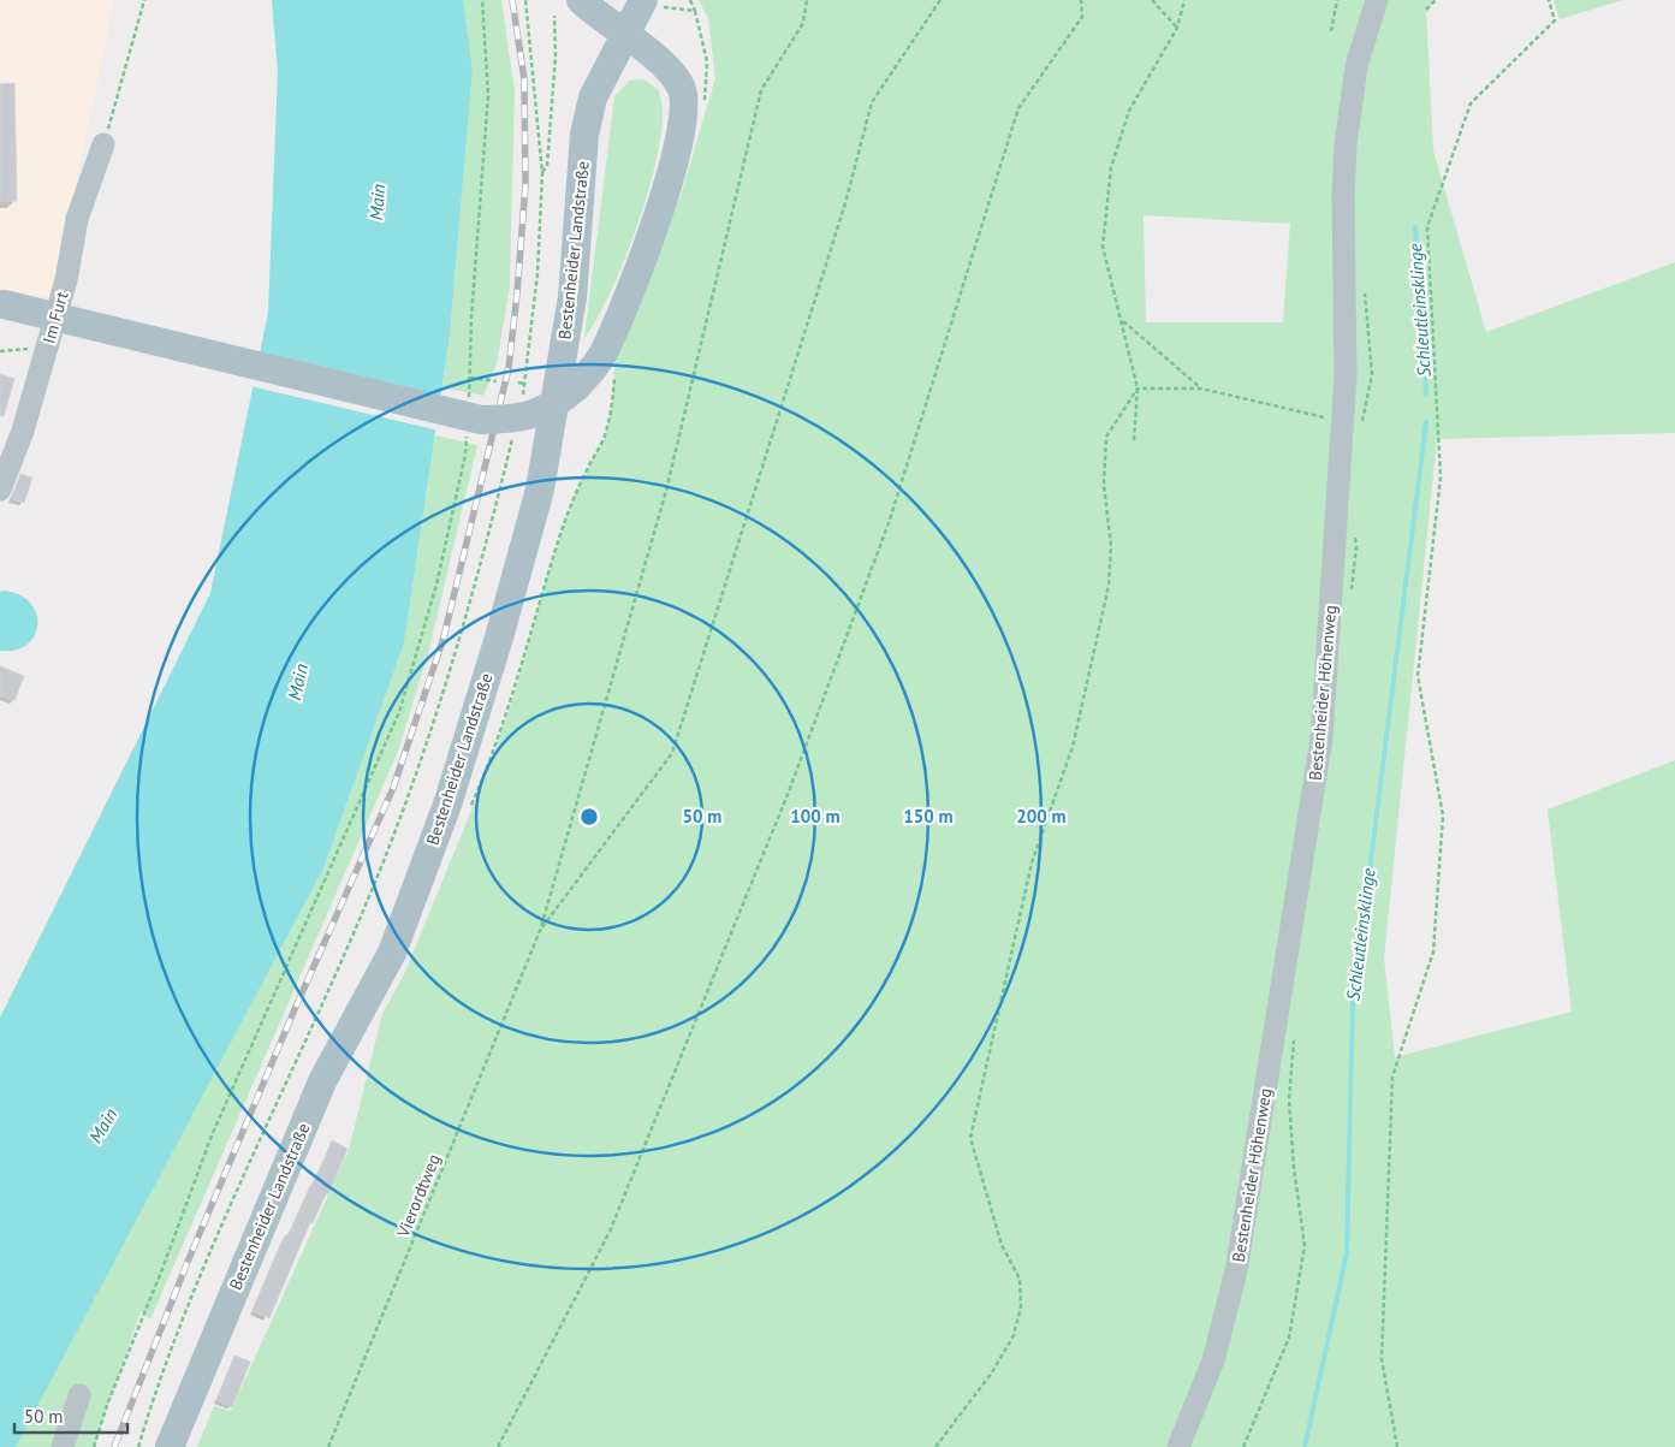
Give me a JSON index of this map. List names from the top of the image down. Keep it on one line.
{"streets":{"main road":["Bestenheider Landstraße"],"street":["Im Furt","Bestenheider Höhenweg"],"path":["Vierordtweg"]},"water":["Main","Schleutleinsklinge"],"scale_bar":"50 m","rings":["50 m","100 m","150 m","200 m"]}
